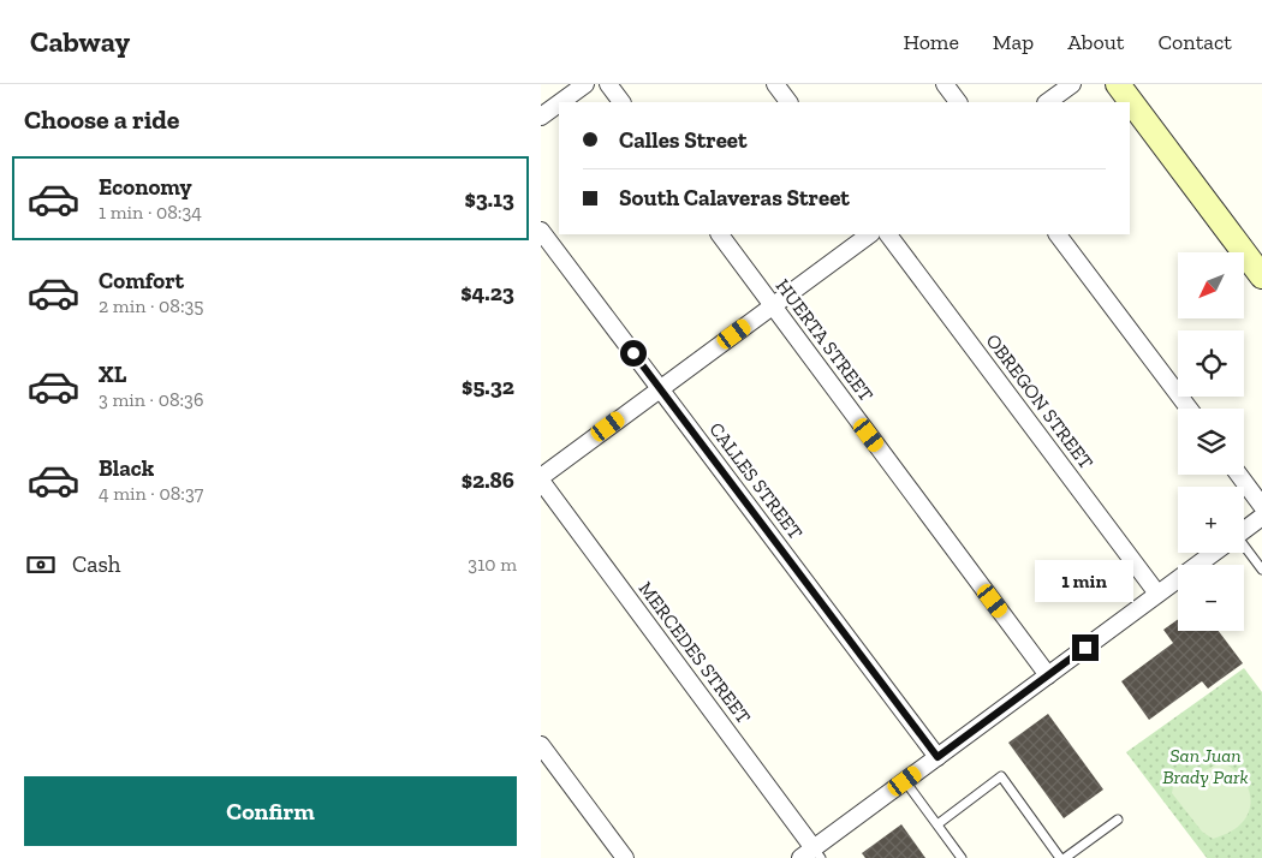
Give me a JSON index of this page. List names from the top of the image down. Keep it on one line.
{"streets":{"street":["HUERTA STREET","OBREGON STREET","CALLES STREET","MERCEDES STREET"]},"parks":["San Juan Brady Park"],"north":"bottom left","page":{"header":"Cabway","nav":["Home","Map","About","Contact"],"heading":"Choose a ride","banner":["Calles Street","South Calaveras Street"],"list":[{"name":"Economy","note":"1 min · 08:34","value":"$3.13"},{"name":"Comfort","note":"2 min · 08:35","value":"$4.23"},{"name":"XL","note":"3 min · 08:36","value":"$5.32"},{"name":"Black","note":"4 min · 08:37","value":"$2.86"}],"map_buttons":["+","−"],"pay":["Cash","310 m"],"bubble":"1 min","buttons":"Confirm"}}
